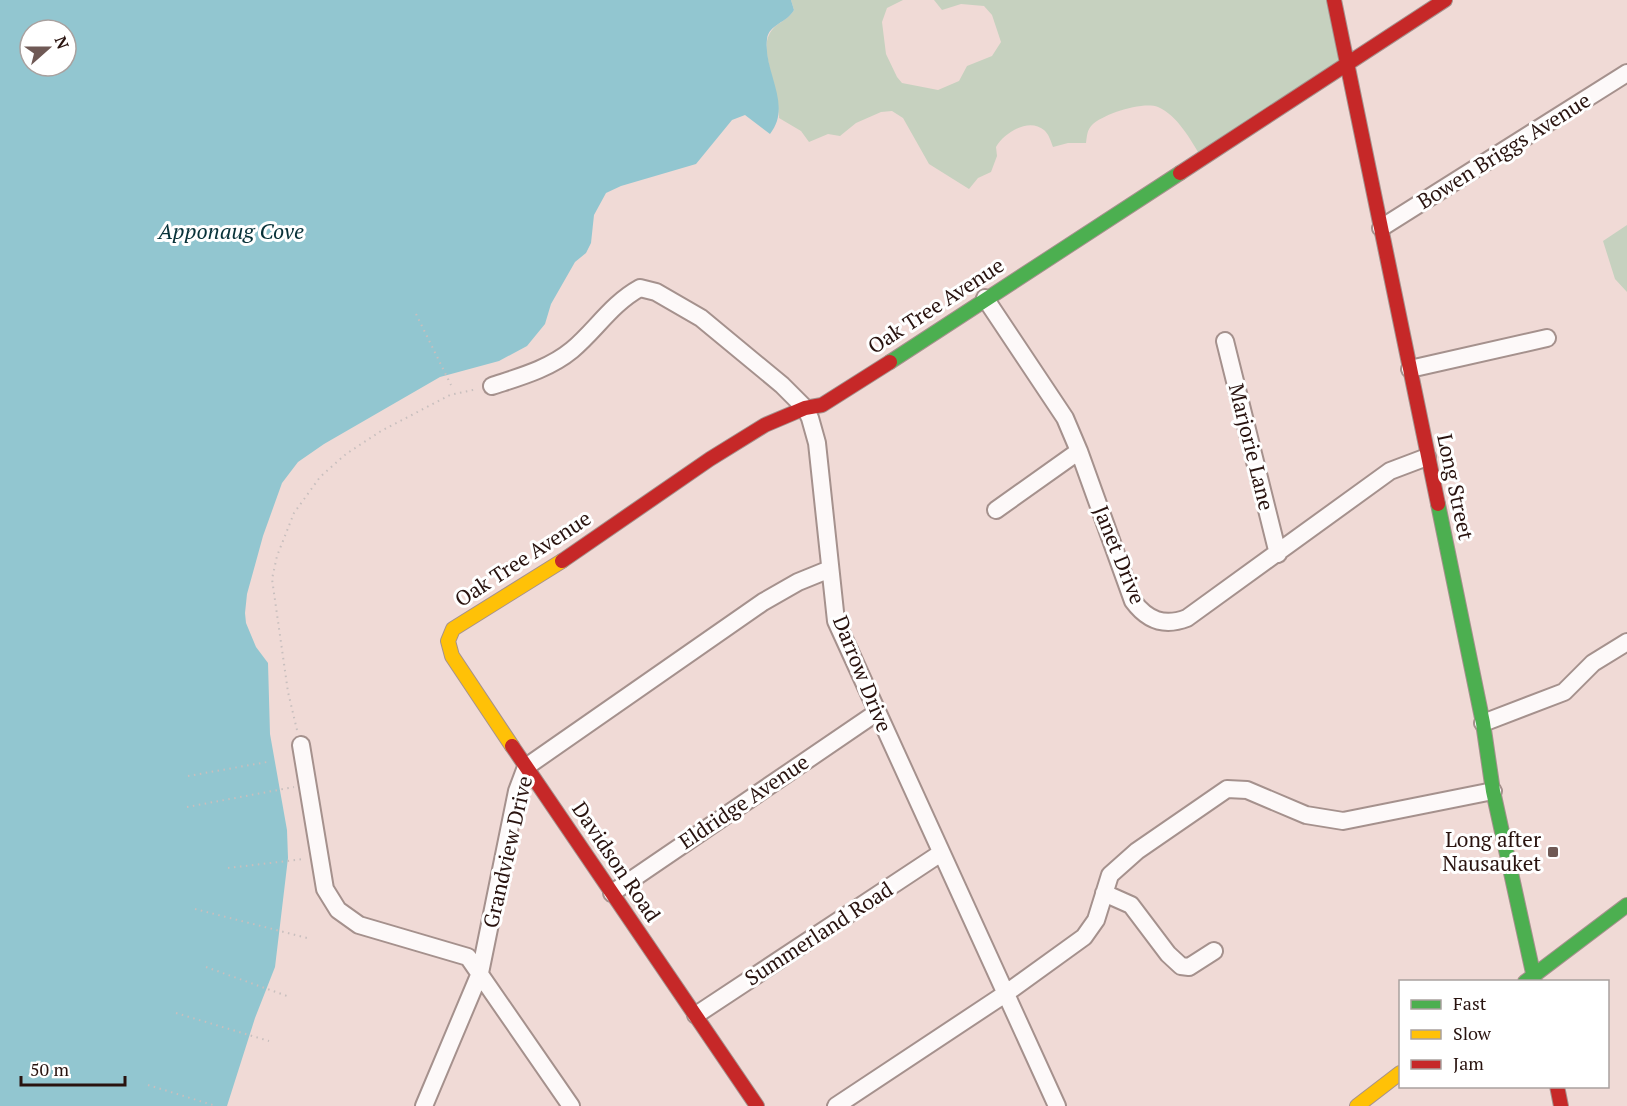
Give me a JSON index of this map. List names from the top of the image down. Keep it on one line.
{"streets":{"street":["Bowen Briggs Avenue","Oak Tree Avenue","Marjorie Lane","Long Street","Janet Drive","Darrow Drive","Eldridge Avenue","Grandview Drive","Davidson Road","Summerland Road"]},"crossings":[["Bowen Briggs Avenue","Long Street"],["Oak Tree Avenue","Long Street"],["Oak Tree Avenue","Janet Drive"],["Oak Tree Avenue","Darrow Drive"],["Oak Tree Avenue","Davidson Road"],["Marjorie Lane","Janet Drive"],["Long Street","Janet Drive"],["Darrow Drive","Eldridge Avenue"],["Darrow Drive","Grandview Drive"],["Darrow Drive","Summerland Road"],["Eldridge Avenue","Davidson Road"],["Grandview Drive","Davidson Road"],["Davidson Road","Summerland Road"]],"water":["Apponaug Cove"],"places":{"transit":["Long after Nausauket"]},"legend":["Fast","Slow","Jam"],"scale_bar":"50 m","north":"right"}
